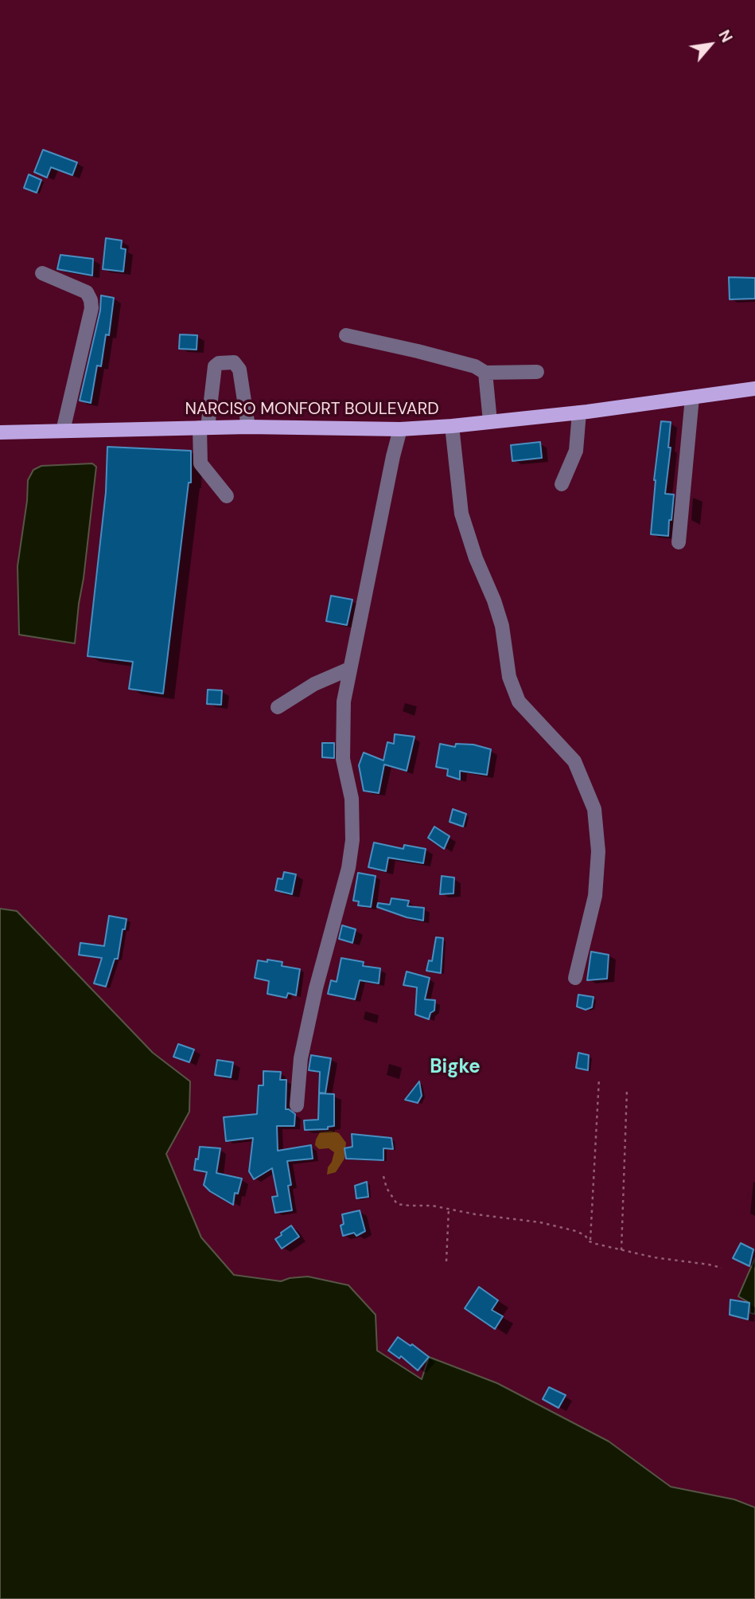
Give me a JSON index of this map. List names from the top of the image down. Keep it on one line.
{"streets":{"main road":["NARCISO MONFORT BOULEVARD"]},"districts":["Bigke"],"north":"top right"}
